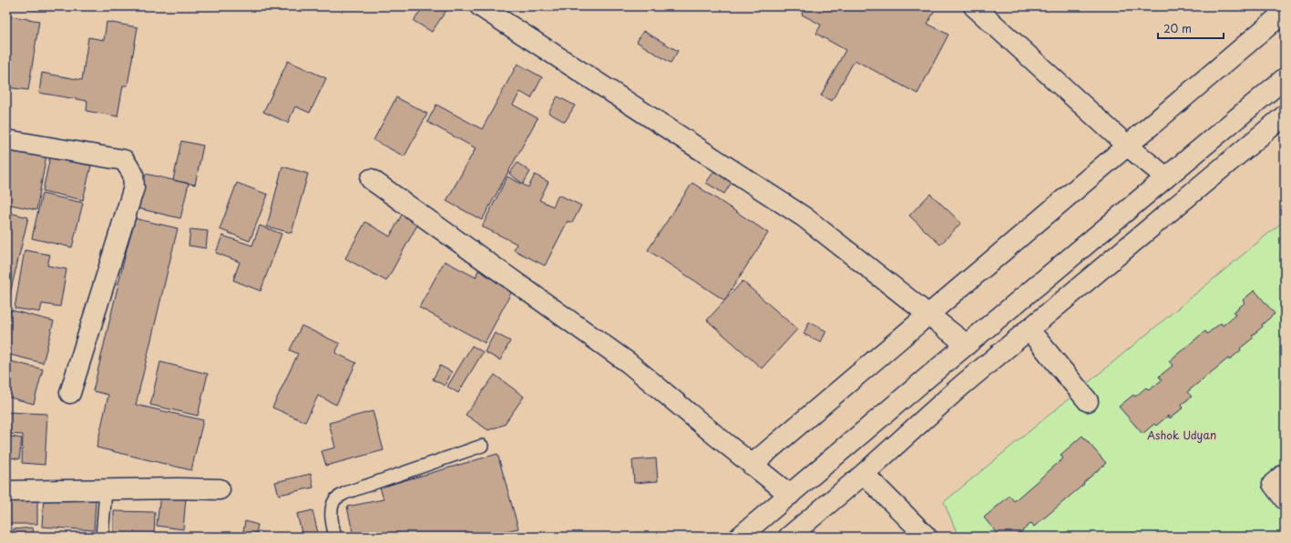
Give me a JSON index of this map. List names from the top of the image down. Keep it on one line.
{"parks":["Ashok Udyan"],"scale_bar":"20 m"}
